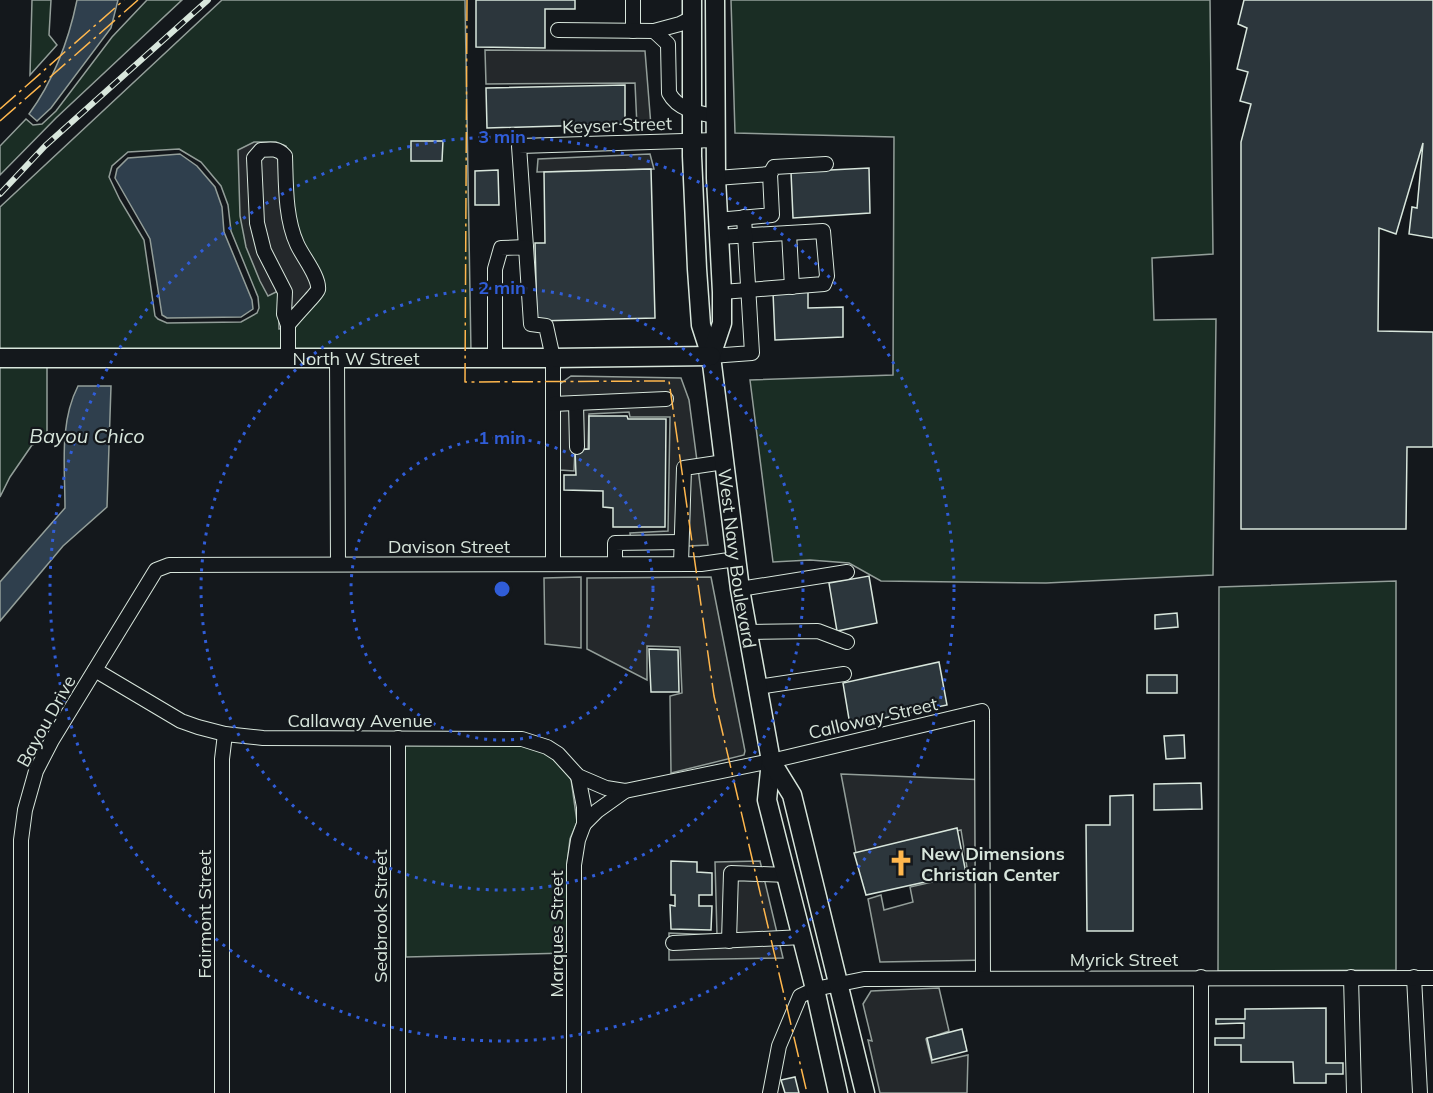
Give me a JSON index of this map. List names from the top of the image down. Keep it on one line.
{"streets":{"main road":["North W Street","West Navy Boulevard"],"street":["Keyser Street","Davison Street","Calloway Street","Callaway Avenue","Bayou Drive","Fairmont Street","Seabrook Street","Marques Street","Myrick Street"]},"crossings":[["Keyser Street","West Navy Boulevard"],["North W Street","West Navy Boulevard"],["Davison Street","West Navy Boulevard"],["Davison Street","Bayou Drive"],["West Navy Boulevard","Calloway Street"],["West Navy Boulevard","Callaway Avenue"],["West Navy Boulevard","Myrick Street"],["Calloway Street","Callaway Avenue"],["Calloway Street","Myrick Street"],["Callaway Avenue","Bayou Drive"],["Callaway Avenue","Fairmont Street"],["Callaway Avenue","Seabrook Street"],["Callaway Avenue","Marques Street"]],"water":["Bayou Chico"],"places":{"church":["New Dimensions Christian Center"]},"rings":["3 min","2 min","1 min"]}
